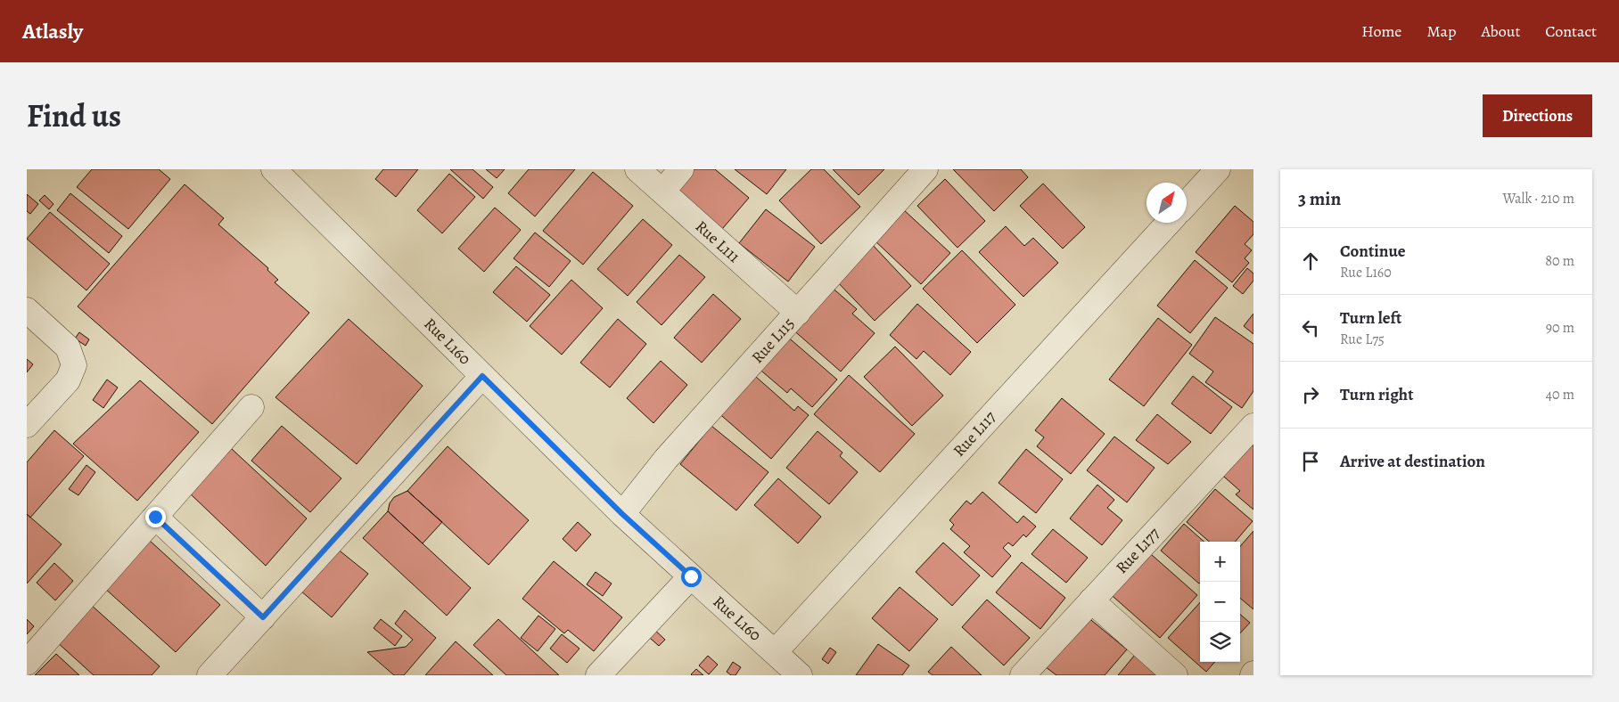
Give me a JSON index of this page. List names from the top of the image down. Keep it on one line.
{"streets":{"street":["Rue L111","Rue L115","Rue L160","Rue L117","Rue L177"]},"crossings":[["Rue L111","Rue L115"],["Rue L115","Rue L160"],["Rue L160","Rue L117"]],"north":"top right","page":{"header":"Atlasly","nav":["Home","Map","About","Contact"],"title":"Find us","buttons":"Directions","heading":["3 min","Walk · 210 m"],"list":[["Continue","Rue L160","80 m"],["Turn left","Rue L75","90 m"],["Turn right","40 m"],"Arrive at destination"],"map_buttons":["+","−"]}}
